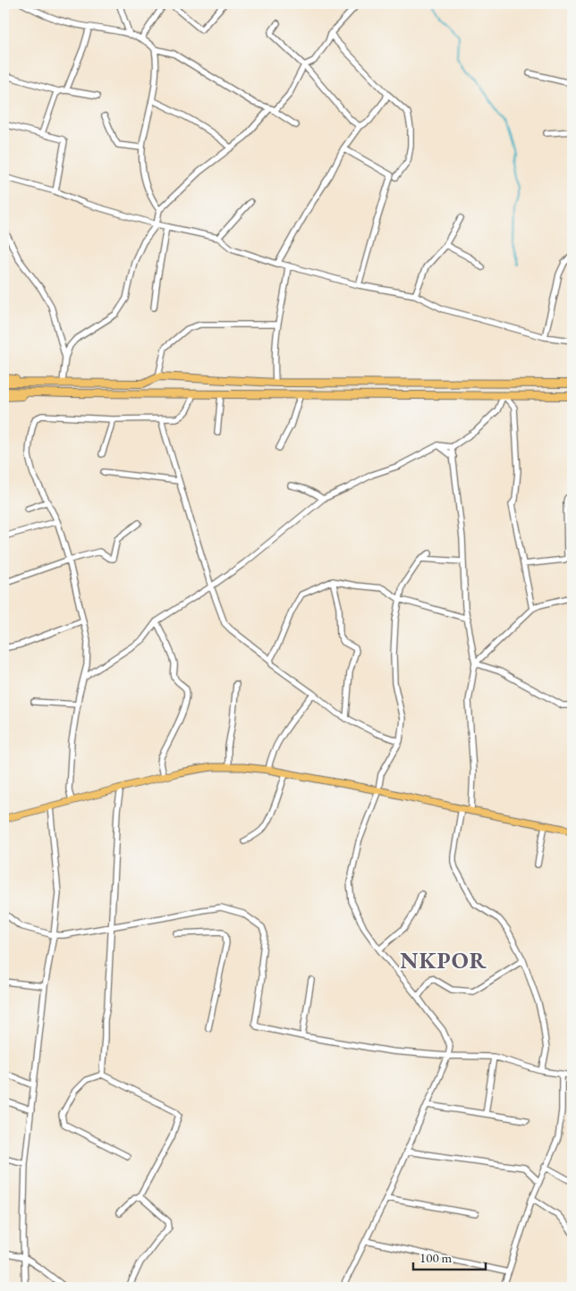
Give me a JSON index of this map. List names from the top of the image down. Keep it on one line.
{"districts":["NKPOR"],"scale_bar":"100 m"}
